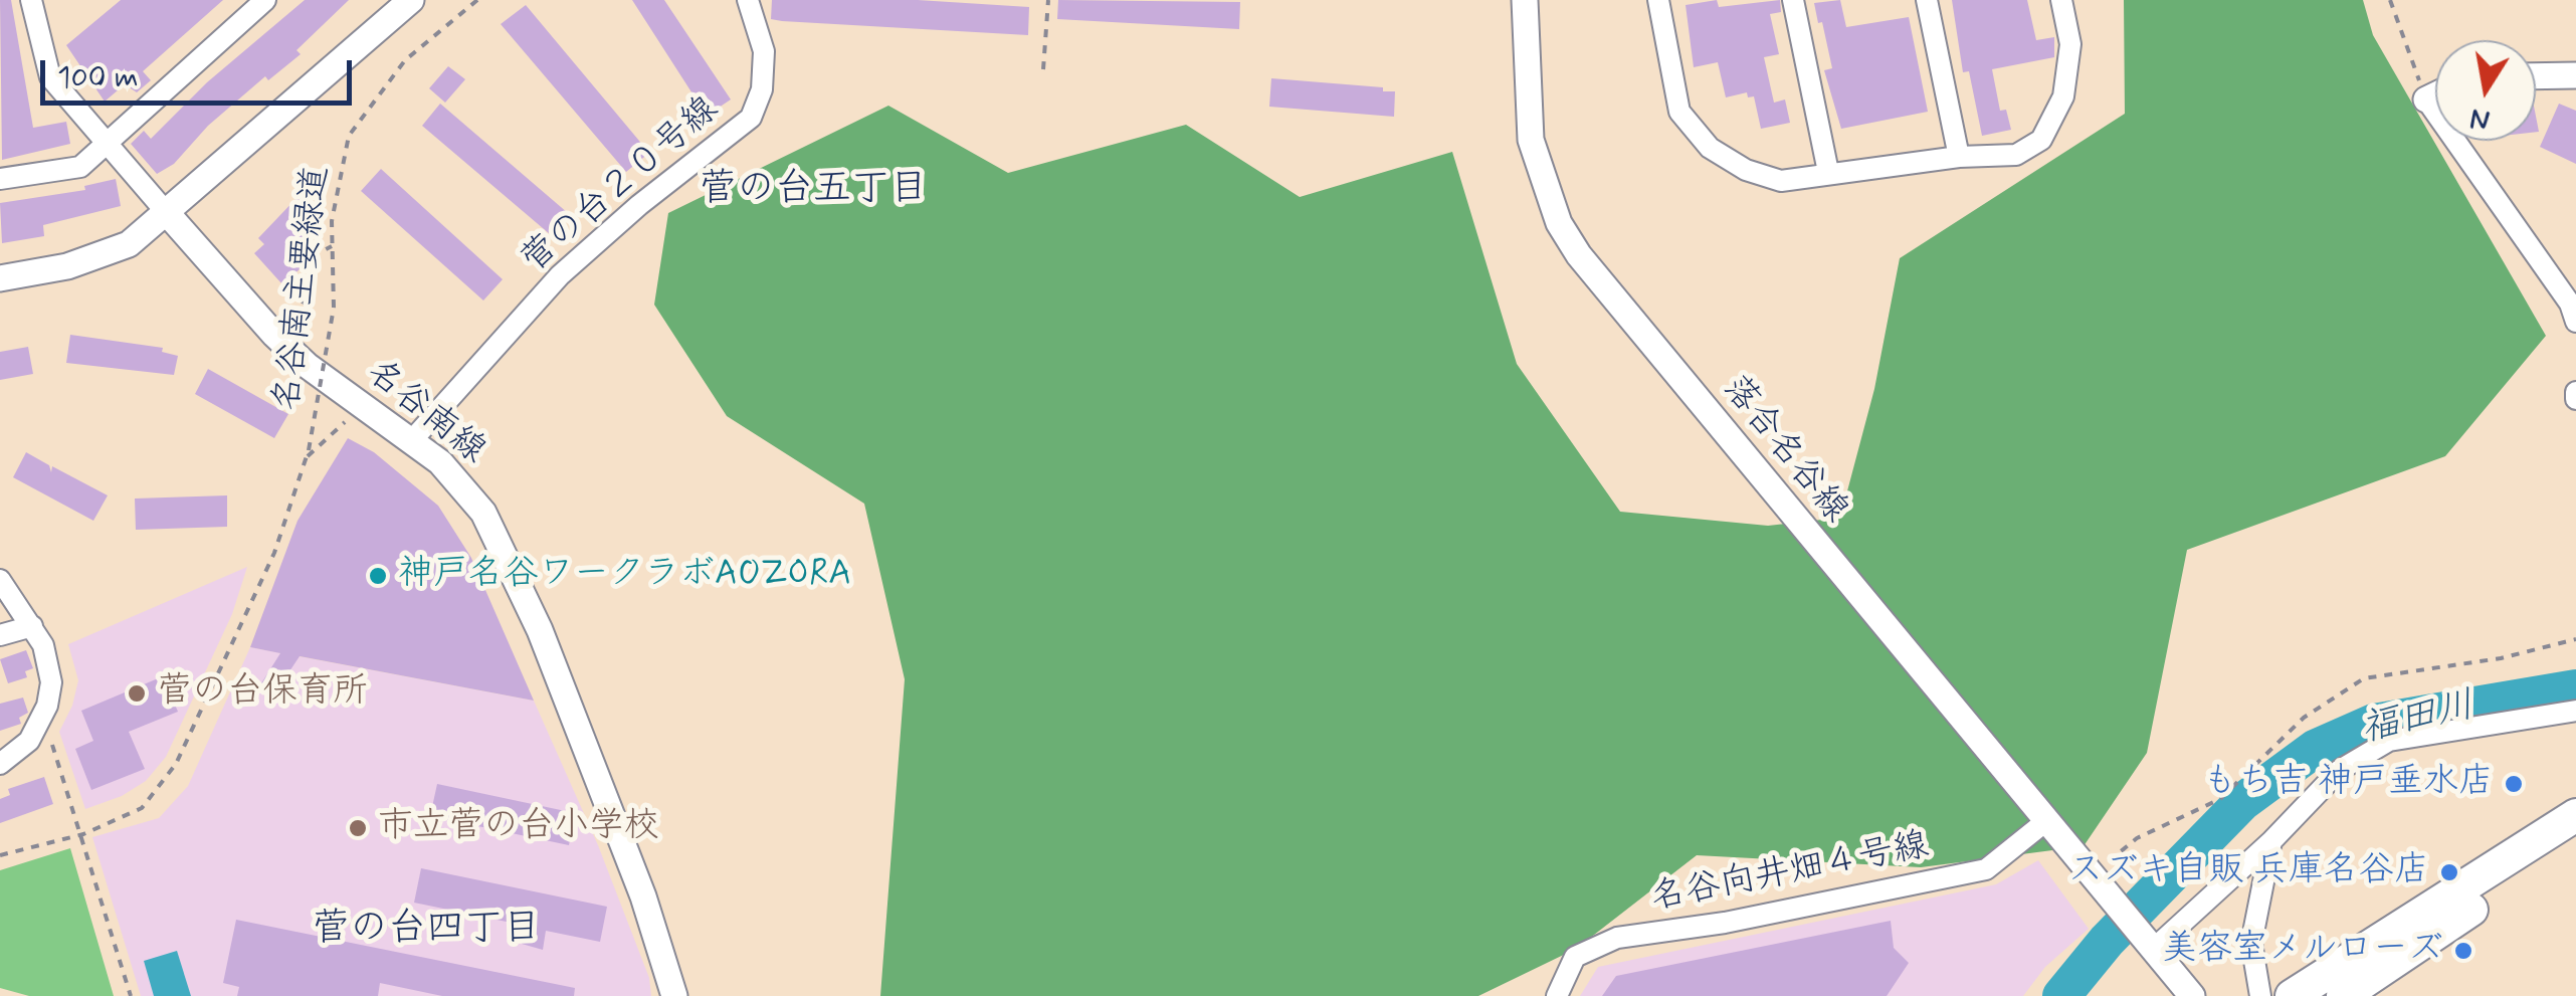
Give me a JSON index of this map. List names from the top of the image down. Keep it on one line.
{"streets":{"street":["菅の台２０号線","名谷南線","落合名谷線","名谷向井畑４号線"],"path":["名谷南主要緑道"]},"crossings":[["菅の台２０号線","名谷南線"],["落合名谷線","名谷向井畑４号線"]],"districts":["菅の台五丁目","菅の台四丁目"],"water":["福田川"],"places":["神戸名谷ワークラボAOZORA","菅の台保育所","もち吉 神戸垂水店","市立菅の台小学校","スズキ自販 兵庫名谷店","美容室メルローズ"],"scale_bar":"100 m","north":"bottom"}
